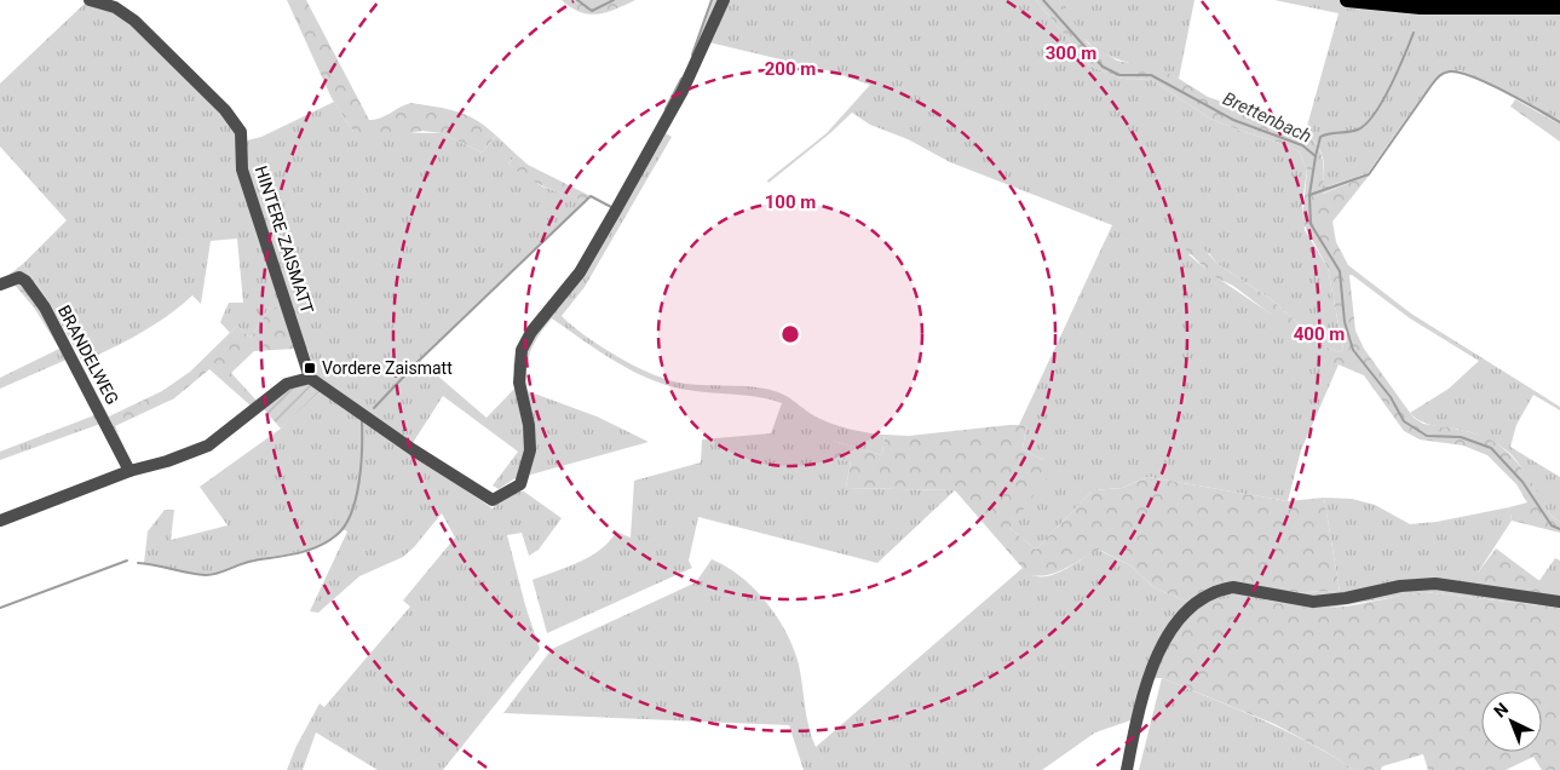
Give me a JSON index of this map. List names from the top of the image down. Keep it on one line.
{"streets":{"street":["HINTERE ZAISMATT","BRANDELWEG"]},"water":["Brettenbach"],"places":{"transit":["Vordere Zaismatt"]},"north":"top left","rings":["300 m","200 m","100 m","400 m"]}
